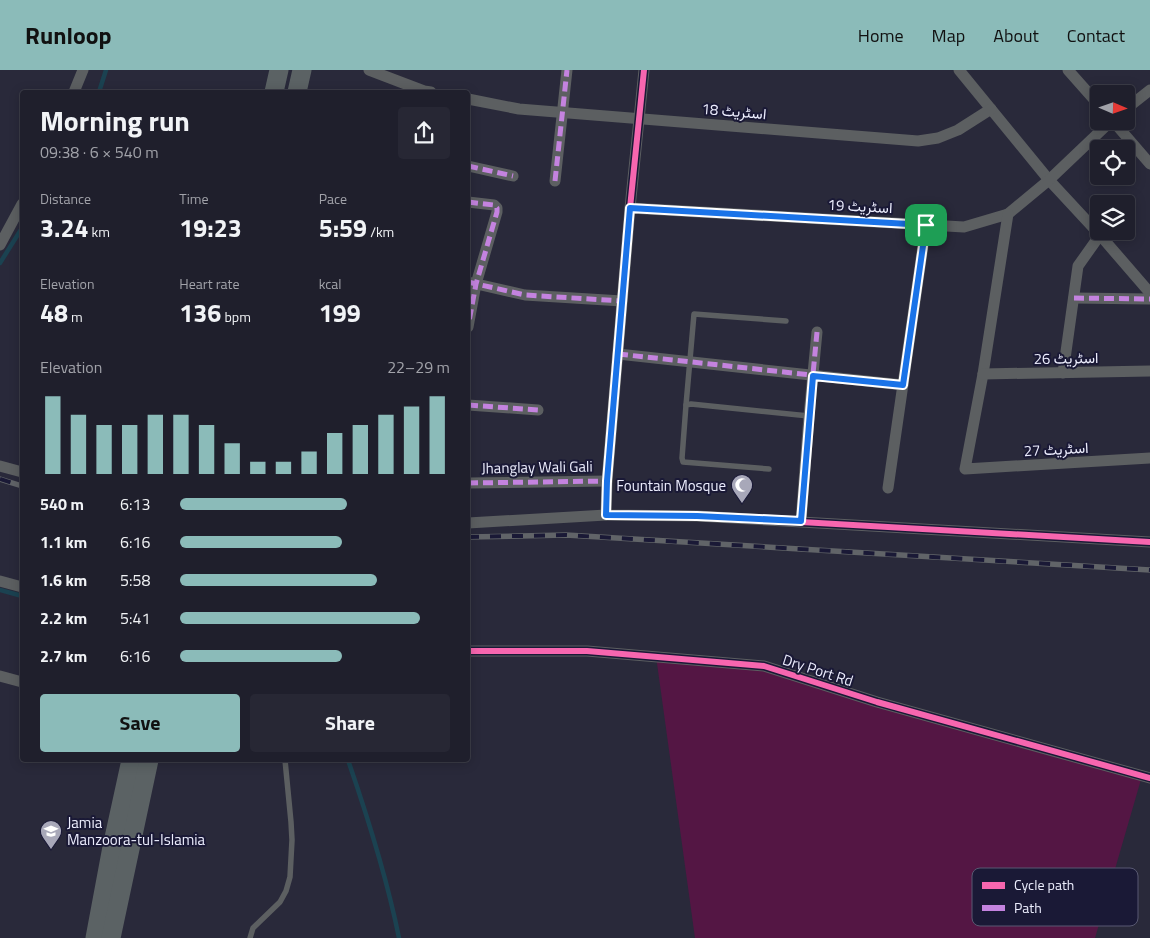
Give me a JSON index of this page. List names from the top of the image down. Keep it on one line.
{"streets":{"street":["اسٹریٹ 18","اسٹریٹ 19","اسٹریٹ 26","اسٹریٹ 27","Jhanglay Wali Gali","Dry Port Rd"]},"crossings":[["اسٹریٹ 26","اسٹریٹ 27"]],"places":{"mosque":["Fountain Mosque"],"school or university":["Jamia Manzoora-tul-Islamia"]},"legend":["Cycle path","Path"],"north":"right","page":{"header":"Runloop","nav":["Home","Map","About","Contact"],"heading":["Morning run","09:38 · 6 × 540 m"],"stats":[["Distance","3.24 km"],["Time","19:23"],["Pace","5:59 /km"],["Elevation","48 m"],["Heart rate","136 bpm"],["kcal","199"]],"chart":["Elevation","22–29 m"],"list":[{"name":"540 m","note":"6:13"},{"name":"1.1 km","note":"6:16"},{"name":"1.6 km","note":"5:58"},{"name":"2.2 km","note":"5:41"},{"name":"2.7 km","note":"6:16"}],"buttons":["Save","Share"]}}
